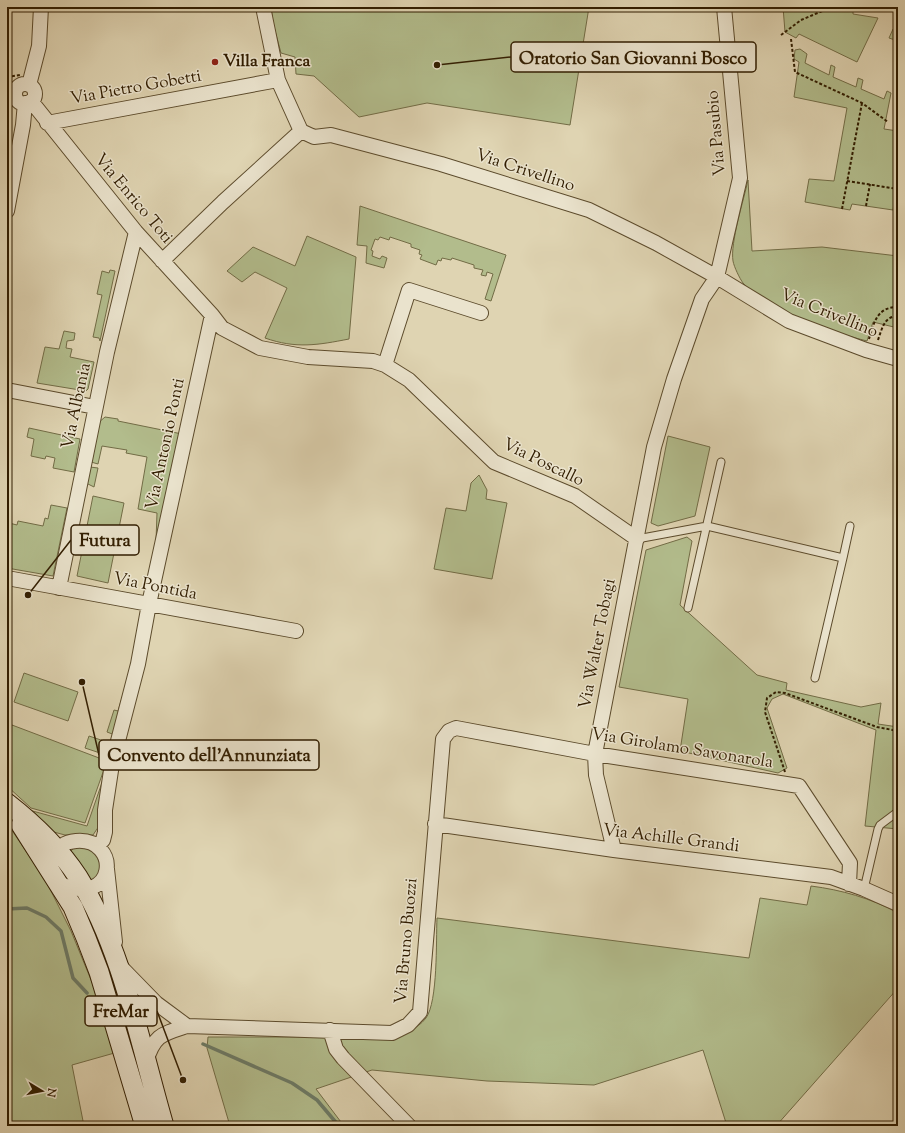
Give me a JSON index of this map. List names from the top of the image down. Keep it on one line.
{"streets":{"street":["Via Pietro Gobetti","Via Pasubio","Via Crivellino","Via Enrico Toti","Via Albania","Via Antonio Ponti","Via Poscallo","Via Pontida","Via Walter Tobagi","Via Girolamo Savonarola","Via Achille Grandi","Via Bruno Buozzi"]},"crossings":[["Via Pietro Gobetti","Via Enrico Toti"],["Via Pasubio","Via Crivellino"],["Via Pasubio","Via Walter Tobagi"],["Via Crivellino","Via Walter Tobagi"],["Via Enrico Toti","Via Albania"],["Via Enrico Toti","Via Antonio Ponti"],["Via Enrico Toti","Via Poscallo"],["Via Albania","Via Pontida"],["Via Antonio Ponti","Via Poscallo"],["Via Antonio Ponti","Via Pontida"],["Via Poscallo","Via Walter Tobagi"],["Via Walter Tobagi","Via Girolamo Savonarola"],["Via Walter Tobagi","Via Achille Grandi"],["Via Girolamo Savonarola","Via Achille Grandi"],["Via Girolamo Savonarola","Via Bruno Buozzi"],["Via Achille Grandi","Via Bruno Buozzi"]],"places":["Villa Franca","Oratorio San Giovanni Bosco","Futura","Convento dell'Annunziata","FreMar"],"north":"right"}
